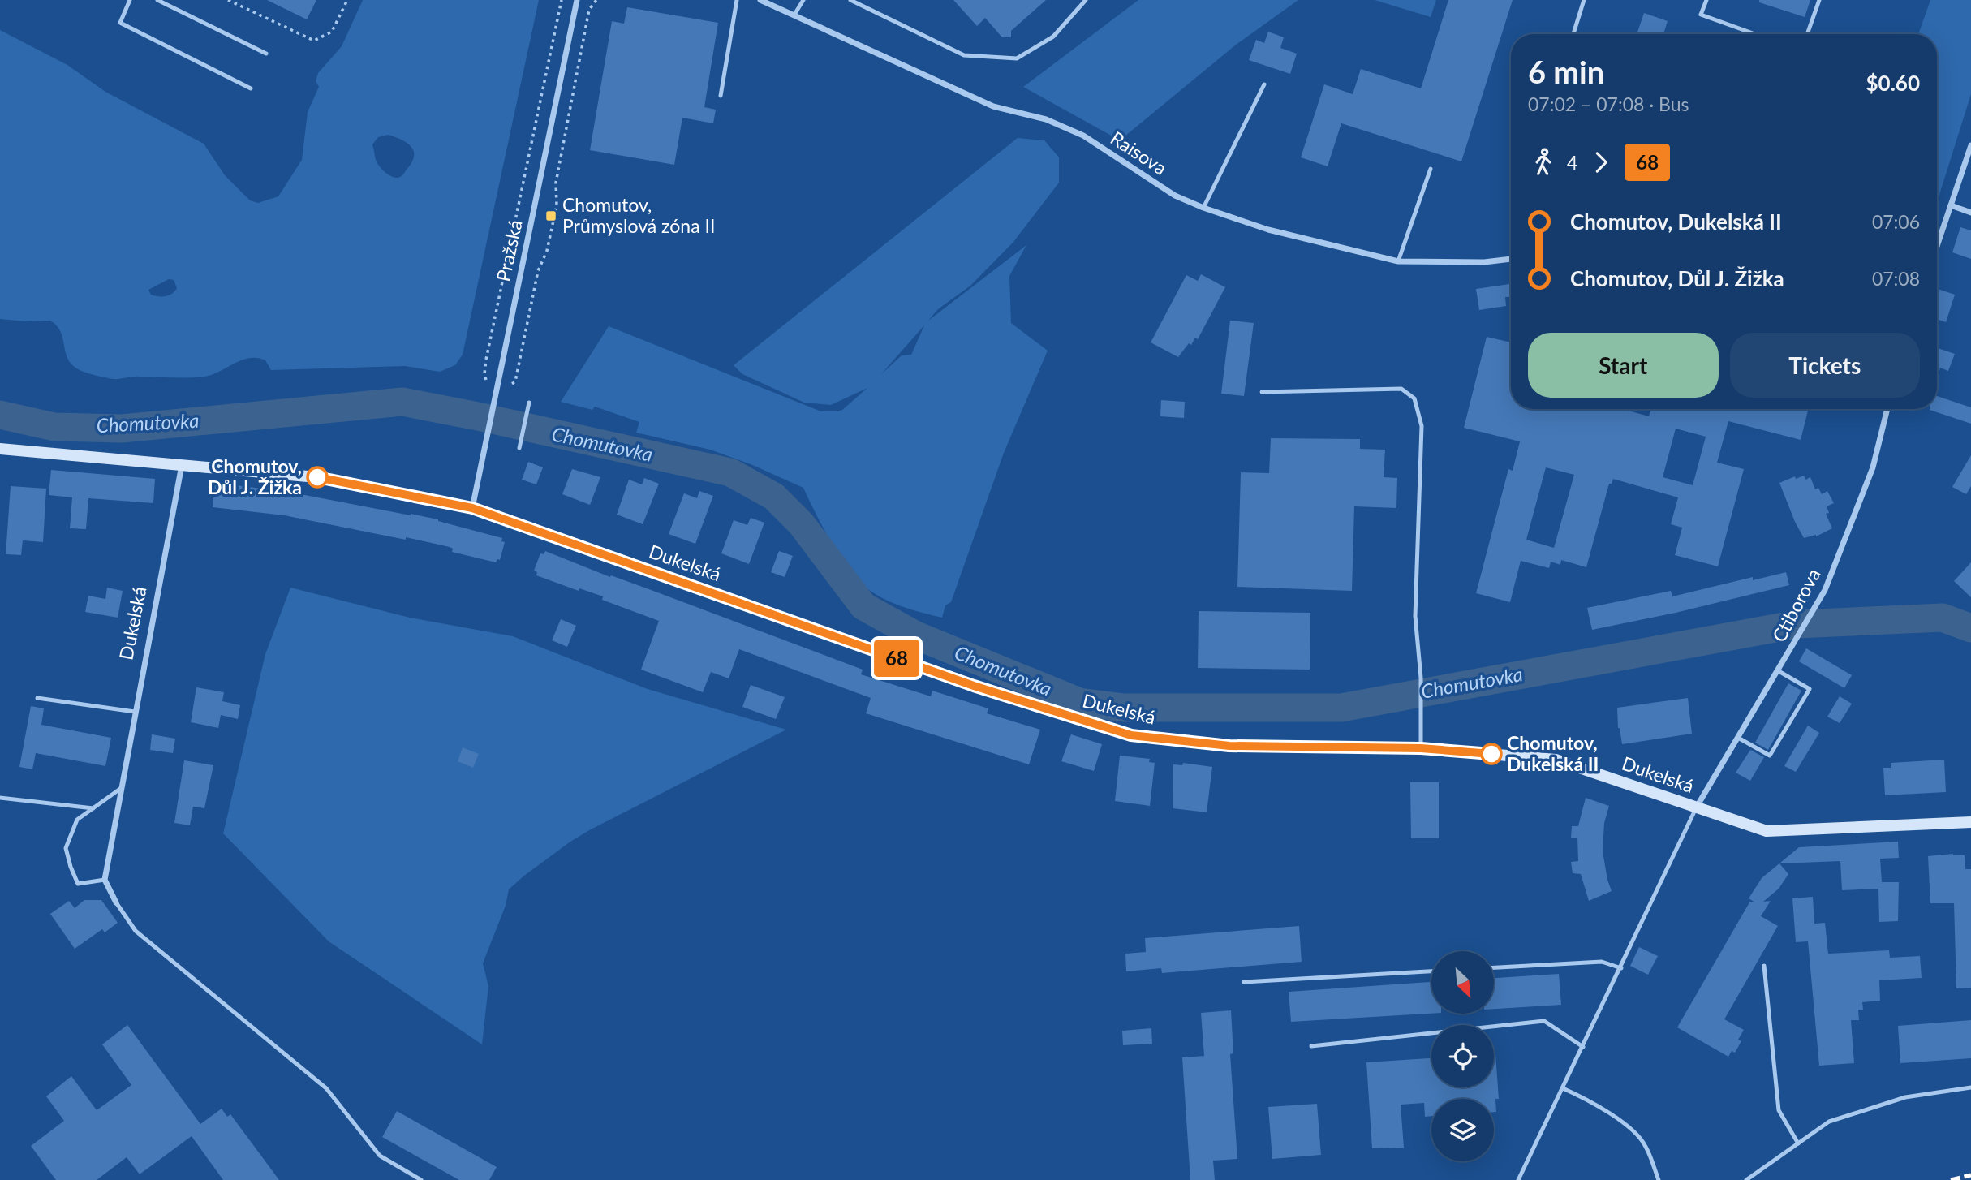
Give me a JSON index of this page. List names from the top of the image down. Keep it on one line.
{"streets":{"street":["Raisova","Pražská","Dukelská","Ctiborova"]},"crossings":[["Pražská","Dukelská"],["Dukelská","Ctiborova"]],"water":["Chomutovka"],"places":{"transit":["Chomutov, Průmyslová zóna II"],"other":["Chomutov, Důl J. Žižka","Chomutov, Dukelská II"]},"lines":["bus line 68"],"north":"bottom right","page":{"on_map":"68","heading":["6 min","07:02 – 07:08 · Bus","$0.60"],"legs":["4","68"],"list":[{"name":"Chomutov, Dukelská II","value":"07:06"},{"name":"Chomutov, Důl J. Žižka","value":"07:08"}],"buttons":["Start","Tickets"]}}
